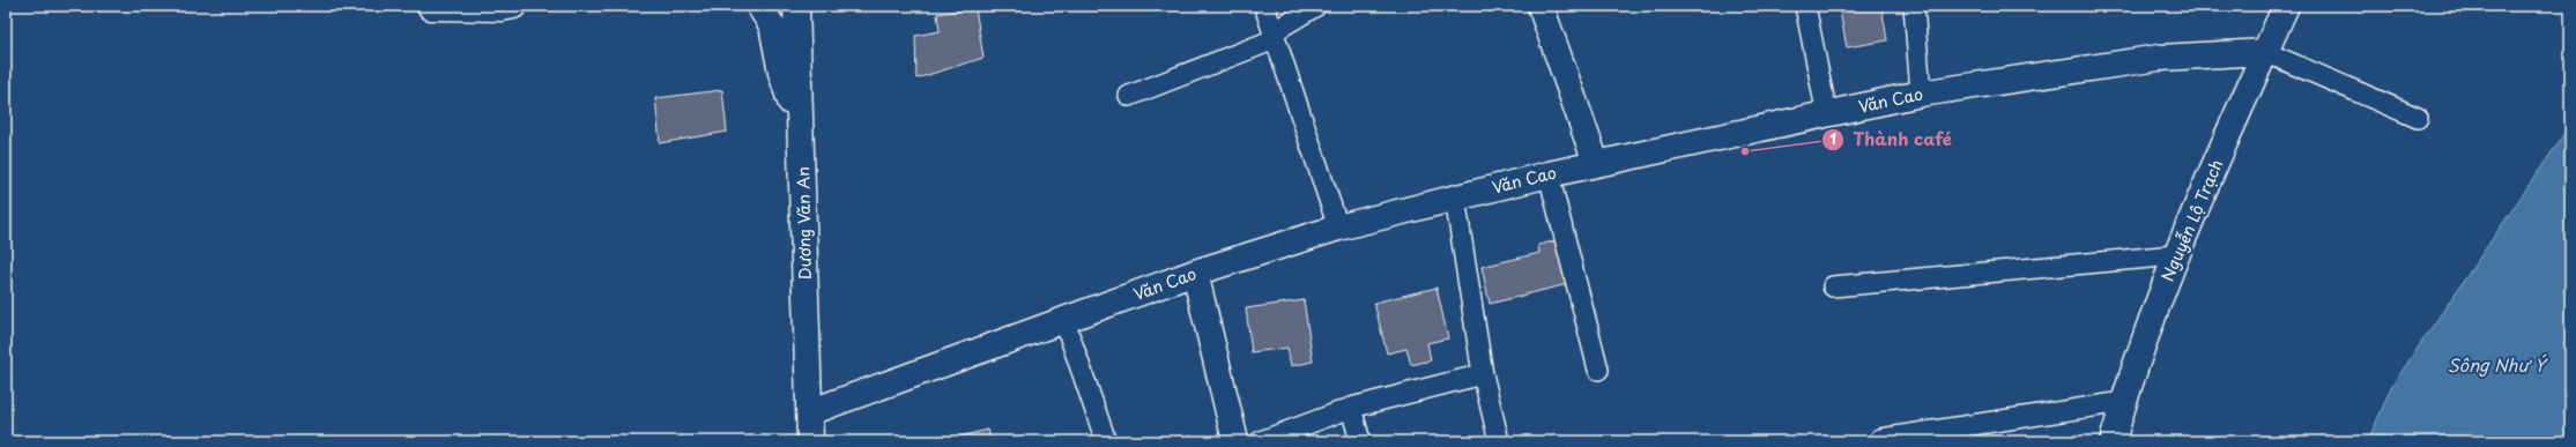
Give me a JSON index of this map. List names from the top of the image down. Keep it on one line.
{"streets":{"street":["Văn Cao","Nguyễn Lộ Trạch","Dương Văn An"]},"crossings":[["Văn Cao","Nguyễn Lộ Trạch"],["Văn Cao","Dương Văn An"]],"water":["Sông Như Ý"],"places":["Thành café"]}
